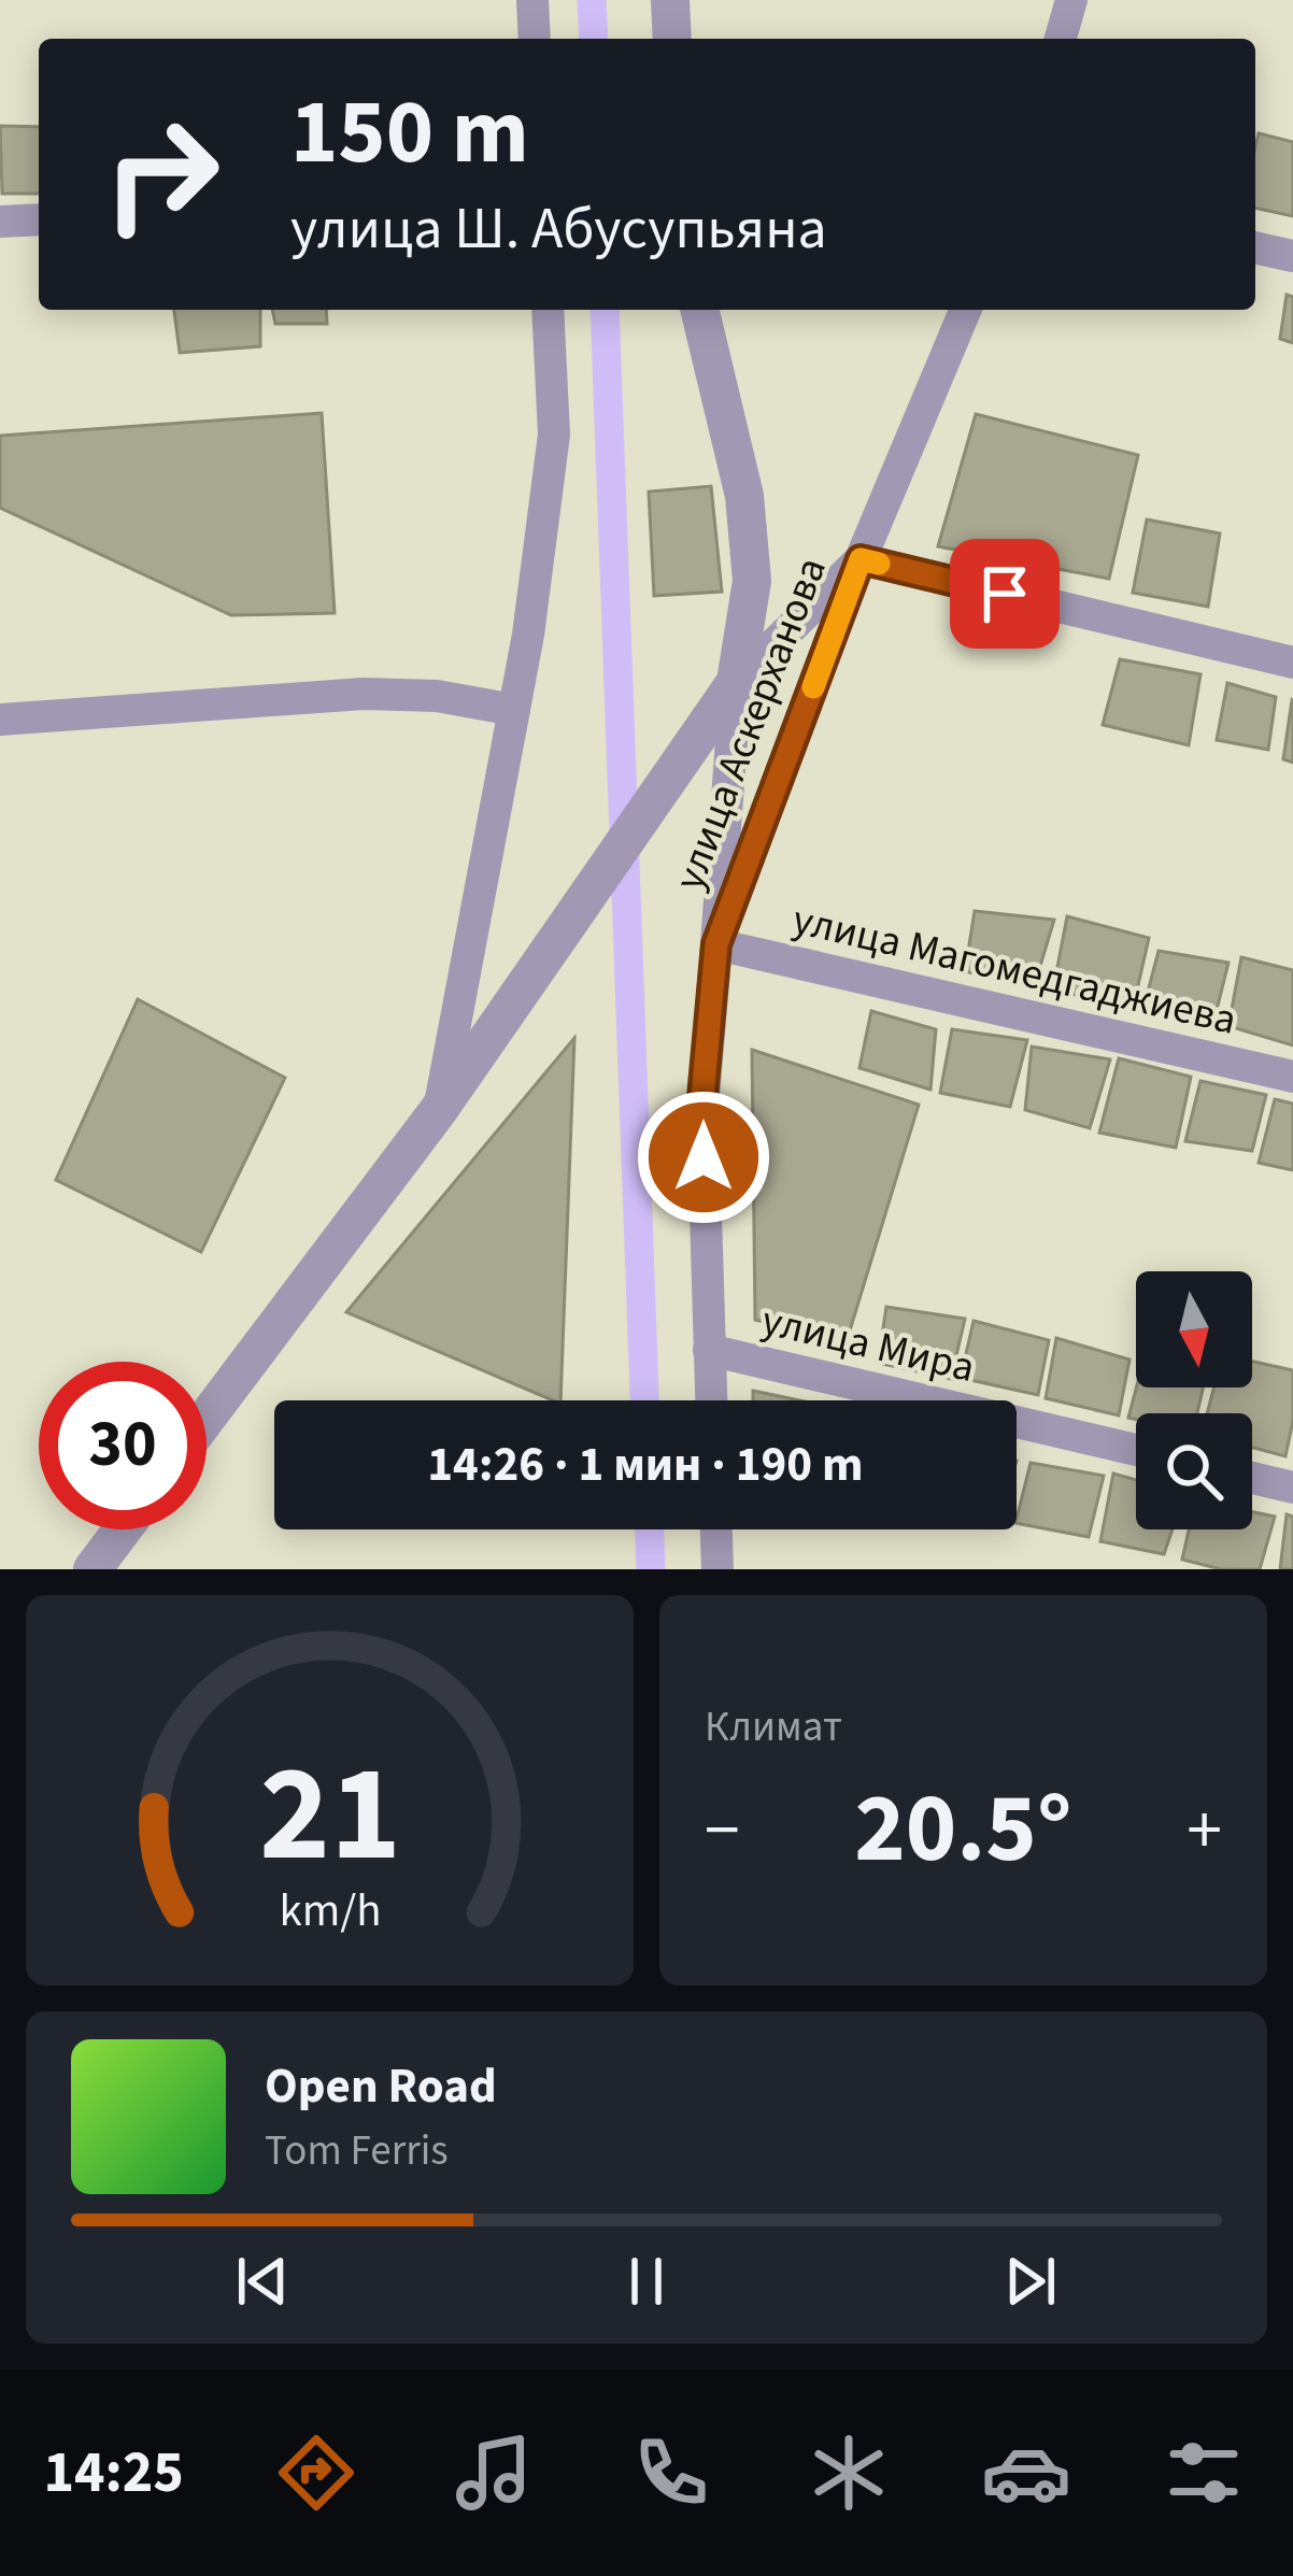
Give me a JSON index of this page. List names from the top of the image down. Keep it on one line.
{"streets":{"street":["улица Аскерханова","улица Магомедгаджиева","улица Мира"]},"crossings":[["улица Аскерханова","улица Магомедгаджиева"],["улица Аскерханова","улица Мира"]],"north":"bottom","page":{"turn":["150 m","улица Ш. Абусупьяна"],"limit":"30","trip":"14:26 · 1 мин · 190 m","tile":"Климат","heat":["−","20.5°","+"],"song":["Open Road","Tom Ferris"],"tabs":"14:25","gauge":["21","km/h"]}}
